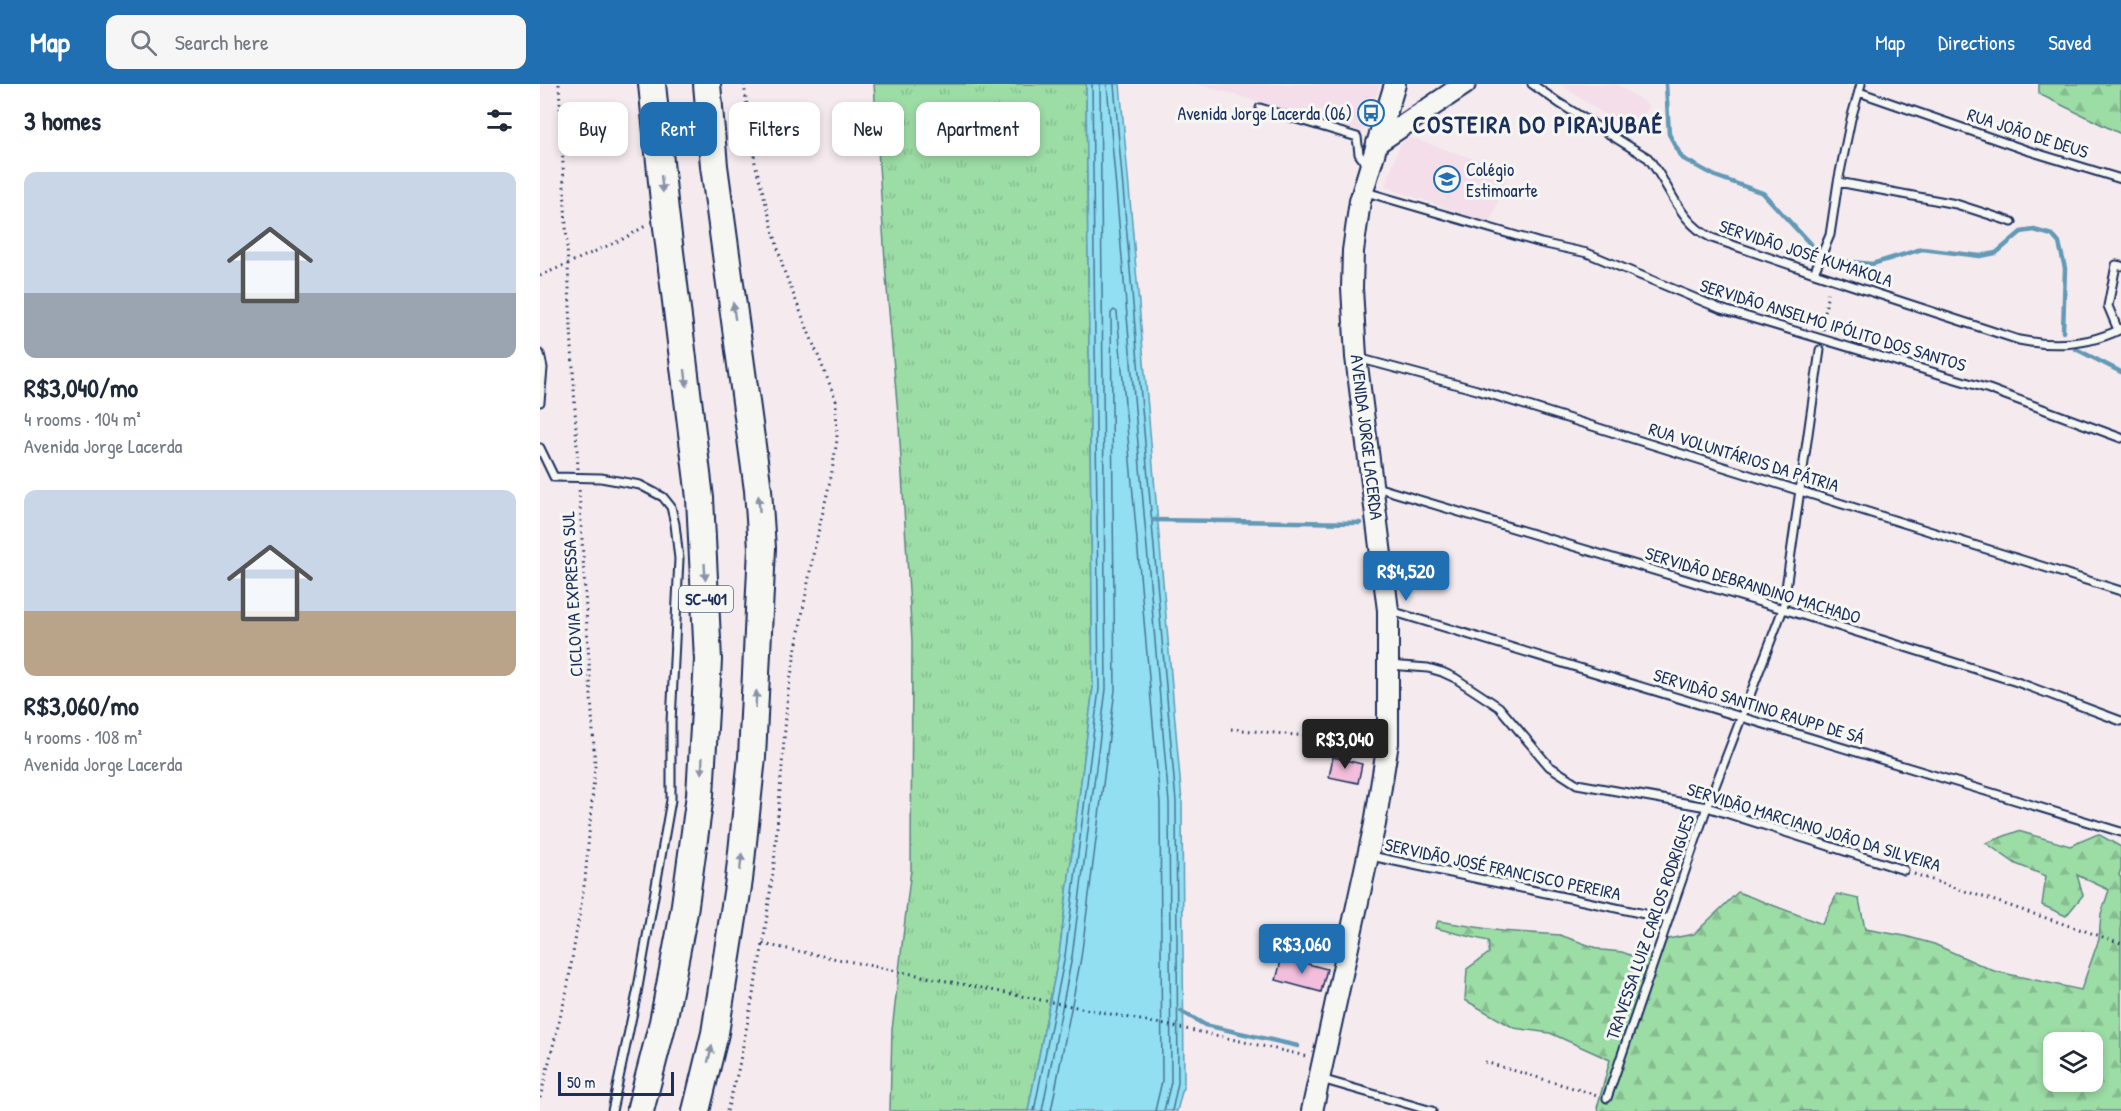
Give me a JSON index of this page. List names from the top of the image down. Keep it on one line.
{"streets":{"highway":["SC-401"],"main road":["AVENIDA JORGE LACERDA"],"lane":["RUA JOÃO DE DEUS","SERVIDÃO JOSÉ KUMAKOLA","SERVIDÃO ANSELMO IPÓLITO DOS SANTOS","RUA VOLUNTÁRIOS DA PÁTRIA","SERVIDÃO DEBRANDINO MACHADO","SERVIDÃO SANTINO RAUPP DE SÁ","SERVIDÃO MARCIANO JOÃO DA SILVEIRA","SERVIDÃO JOSÉ FRANCISCO PEREIRA","TRAVESSA LUIZ CARLOS RODRIGUES"],"path":["CICLOVIA EXPRESSA SUL"]},"crossings":[["SERVIDÃO ANSELMO IPÓLITO DOS SANTOS","AVENIDA JORGE LACERDA"],["AVENIDA JORGE LACERDA","RUA VOLUNTÁRIOS DA PÁTRIA"],["AVENIDA JORGE LACERDA","SERVIDÃO DEBRANDINO MACHADO"],["AVENIDA JORGE LACERDA","SERVIDÃO SANTINO RAUPP DE SÁ"],["AVENIDA JORGE LACERDA","SERVIDÃO MARCIANO JOÃO DA SILVEIRA"],["AVENIDA JORGE LACERDA","SERVIDÃO JOSÉ FRANCISCO PEREIRA"],["RUA VOLUNTÁRIOS DA PÁTRIA","TRAVESSA LUIZ CARLOS RODRIGUES"],["SERVIDÃO DEBRANDINO MACHADO","TRAVESSA LUIZ CARLOS RODRIGUES"],["SERVIDÃO SANTINO RAUPP DE SÁ","TRAVESSA LUIZ CARLOS RODRIGUES"],["SERVIDÃO MARCIANO JOÃO DA SILVEIRA","TRAVESSA LUIZ CARLOS RODRIGUES"],["SERVIDÃO JOSÉ FRANCISCO PEREIRA","TRAVESSA LUIZ CARLOS RODRIGUES"]],"districts":["COSTEIRA DO PIRAJUBAÉ"],"places":{"bus stop":["Avenida Jorge Lacerda (06)"],"school or university":["Colégio Estimoarte"]},"scale_bar":"50 m","page":{"header":"Map","search":"Search here","nav":["Map","Directions","Saved"],"heading":"3 homes","chip":["Buy","Rent","Filters","New","Apartment"],"list":[{"name":"R$3,040/mo","note":"4 rooms · 104 m² · Avenida Jorge Lacerda"},{"name":"R$3,060/mo","note":"4 rooms · 108 m² · Avenida Jorge Lacerda"}],"price":["R$4,520","R$3,040","R$3,060"],"scale":"50 m"}}
